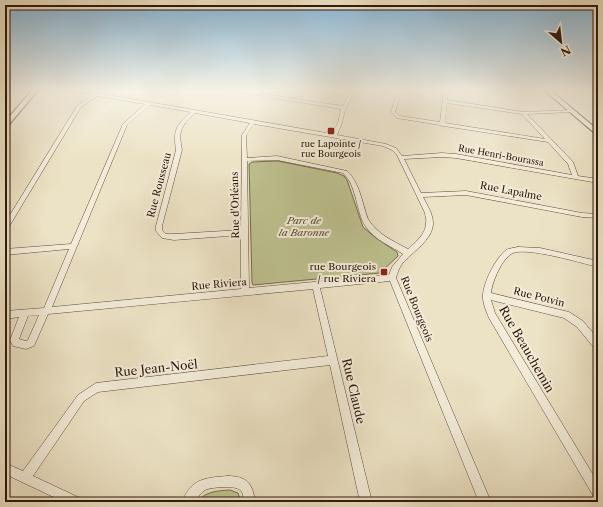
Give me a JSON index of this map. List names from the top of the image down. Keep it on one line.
{"streets":{"street":["Rue Henri-Bourassa","Rue Rousseau","Rue Lapalme","Rue d'Orléans","Rue Riviera","Rue Potvin","Rue Bourgeois","Rue Beauchemin","Rue Jean-Noël","Rue Claude"]},"crossings":[["Rue Henri-Bourassa","Rue Bourgeois"],["Rue Rousseau","Rue d'Orléans"],["Rue Lapalme","Rue Bourgeois"],["Rue d'Orléans","Rue Riviera"],["Rue d'Orléans","Rue Bourgeois"],["Rue Riviera","Rue Bourgeois"],["Rue Riviera","Rue Claude"],["Rue Potvin","Rue Beauchemin"],["Rue Jean-Noël","Rue Claude"]],"parks":["Parc de la Baronne"],"places":{"transit":["rue Lapointe / rue Bourgeois","rue Bourgeois / rue Riviera"]},"north":"bottom right"}
